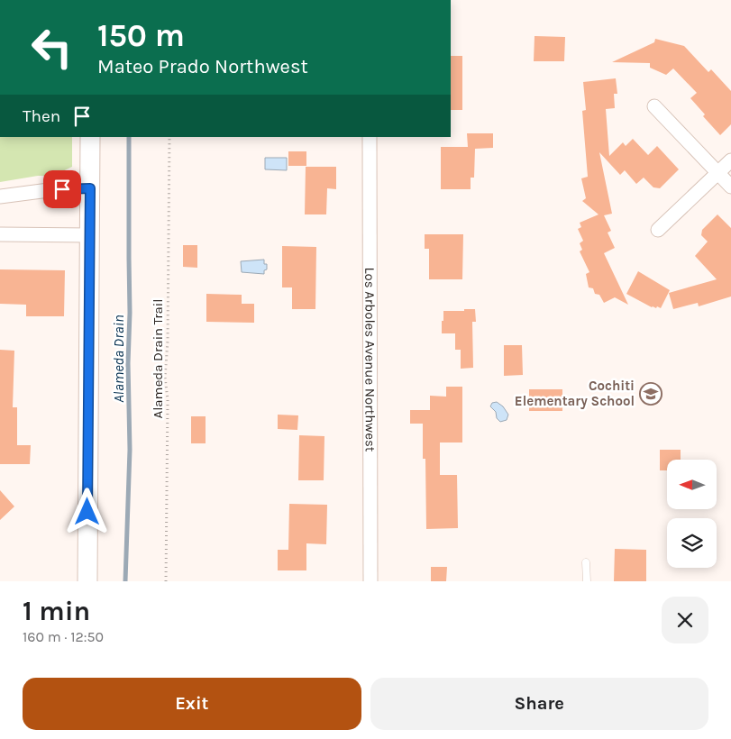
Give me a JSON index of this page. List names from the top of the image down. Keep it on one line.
{"streets":{"street":["Los Arboles Avenue Northwest"],"path":["Alameda Drain Trail"]},"water":["Alameda Drain"],"places":{"school or university":["Cochiti Elementary School"]},"north":"left","page":{"turn":["150 m","Mateo Prado Northwest"],"then":"Then","heading":["1 min","160 m · 12:50"],"buttons":["Exit","Share"]}}
